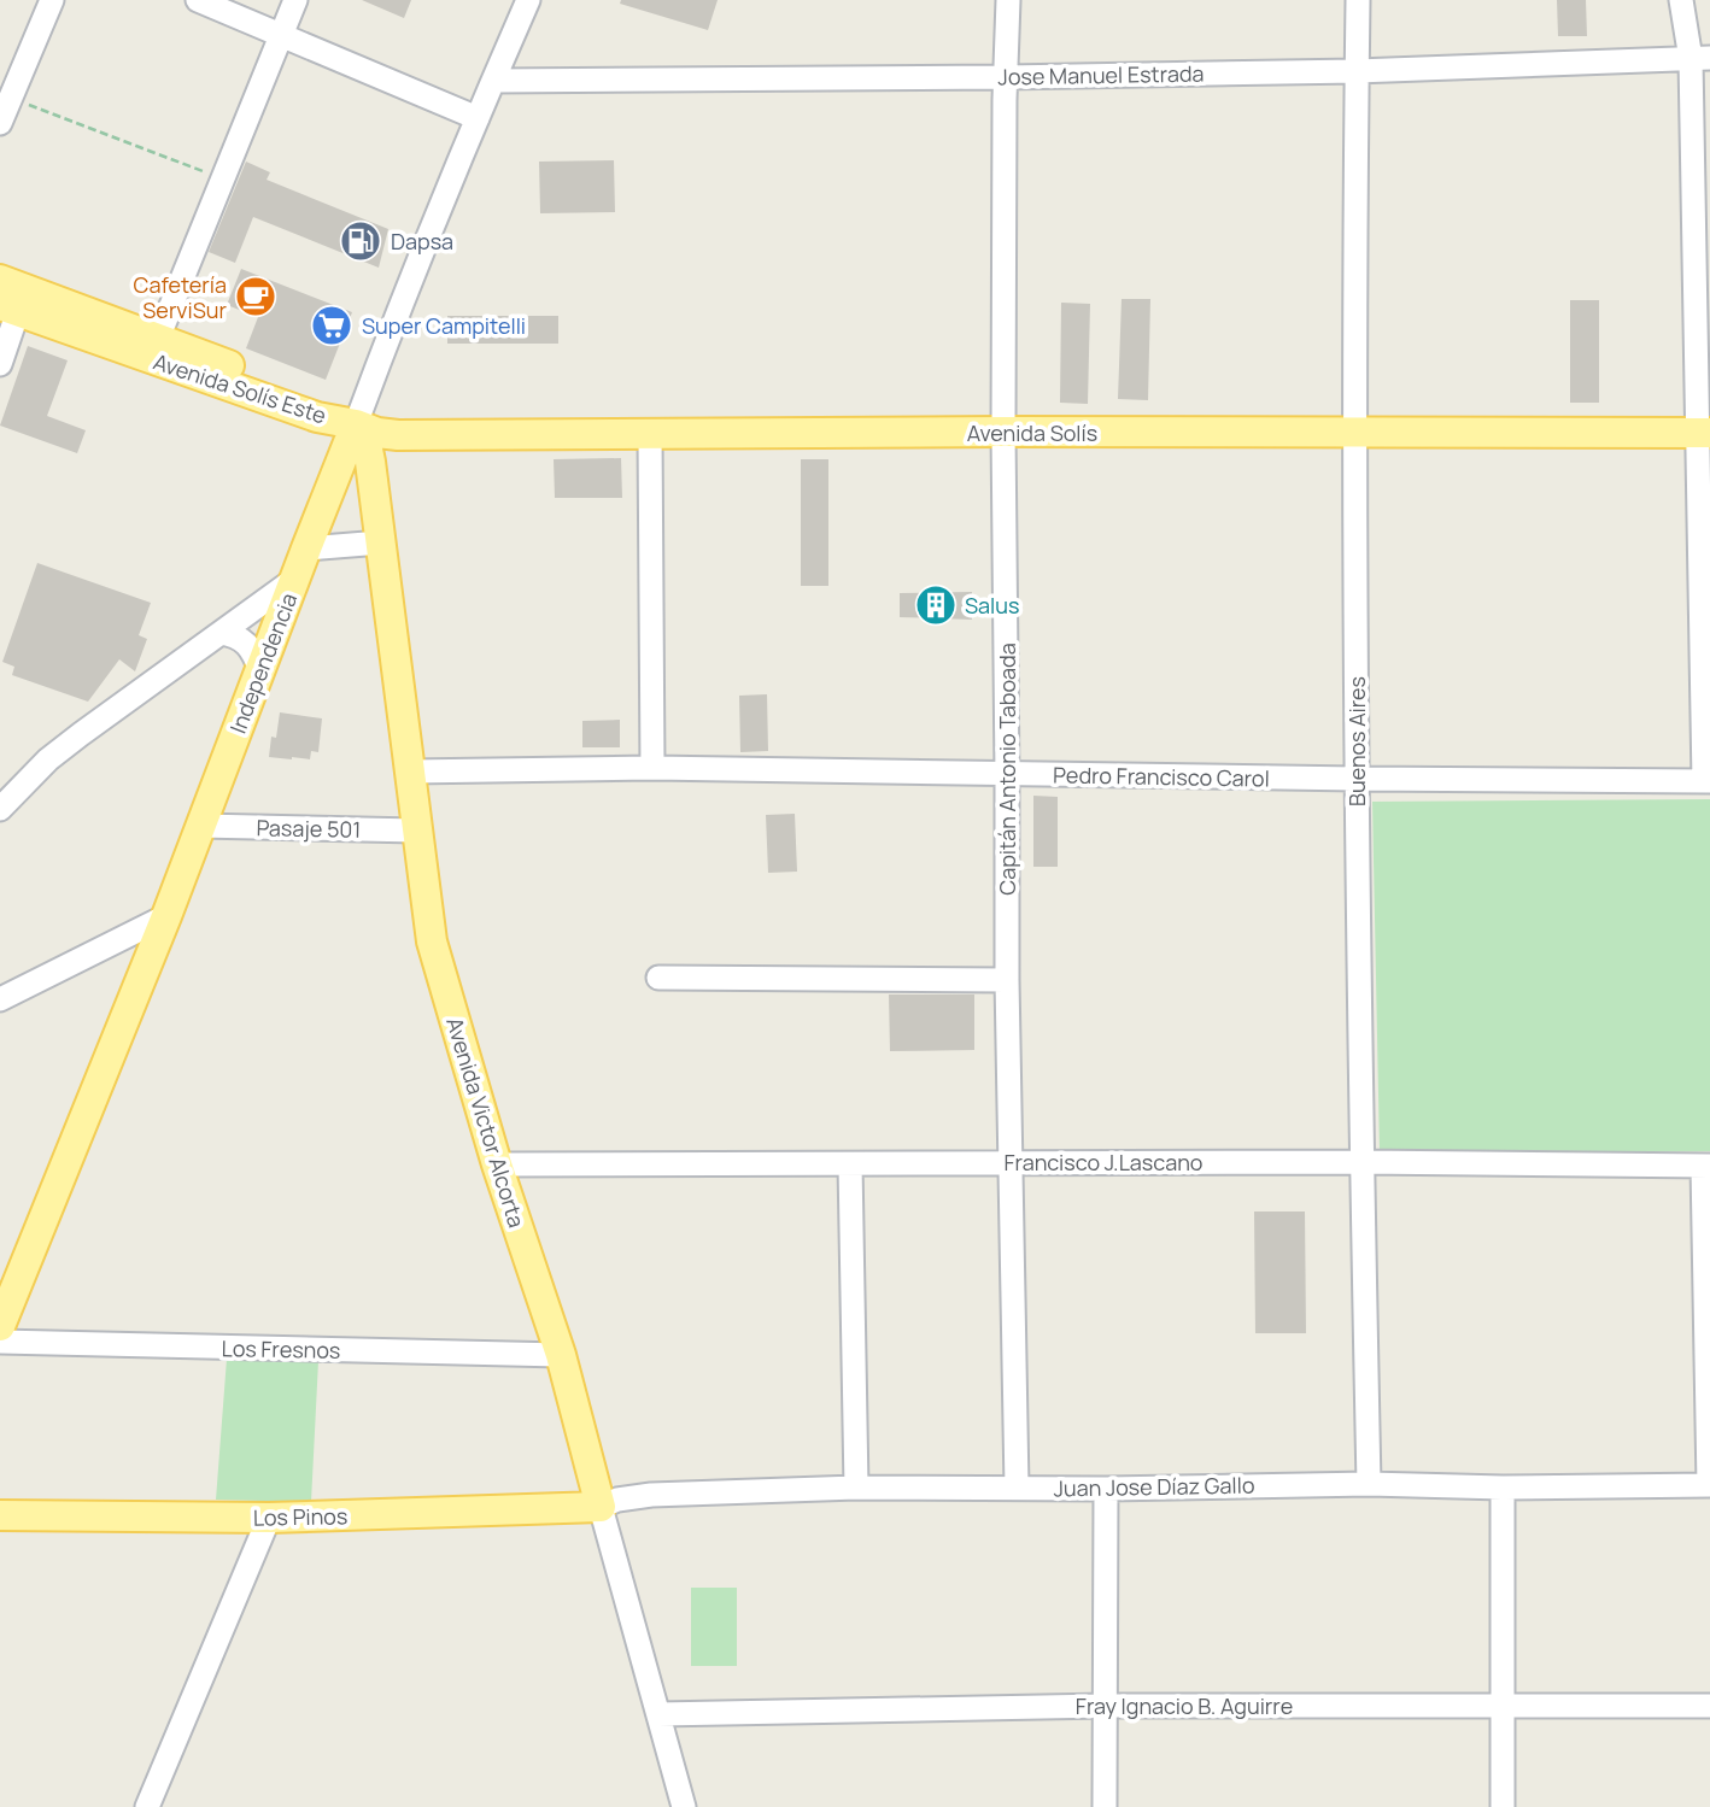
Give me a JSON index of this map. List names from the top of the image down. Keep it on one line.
{"streets":{"main road":["Avenida Solís Este","Avenida Solís","Independencia","Avenida Victor Alcorta","Los Pinos"],"street":["Jose Manuel Estrada","Buenos Aires","Capitán Antonio Taboada","Pedro Francisco Carol","Pasaje 501","Francisco J.Lascano","Los Fresnos","Juan Jose Díaz Gallo","Fray Ignacio B. Aguirre"]},"crossings":[["Jose Manuel Estrada","Independencia"],["Jose Manuel Estrada","Buenos Aires"],["Jose Manuel Estrada","Capitán Antonio Taboada"],["Avenida Solís Este","Avenida Solís"],["Avenida Solís Este","Independencia"],["Avenida Solís Este","Avenida Victor Alcorta"],["Avenida Solís","Independencia"],["Avenida Solís","Buenos Aires"],["Avenida Solís","Capitán Antonio Taboada"],["Avenida Solís","Avenida Victor Alcorta"],["Independencia","Pasaje 501"],["Independencia","Avenida Victor Alcorta"],["Buenos Aires","Pedro Francisco Carol"],["Buenos Aires","Francisco J.Lascano"],["Buenos Aires","Juan Jose Díaz Gallo"],["Capitán Antonio Taboada","Pedro Francisco Carol"],["Capitán Antonio Taboada","Francisco J.Lascano"],["Capitán Antonio Taboada","Juan Jose Díaz Gallo"],["Pedro Francisco Carol","Avenida Victor Alcorta"],["Pasaje 501","Avenida Victor Alcorta"],["Avenida Victor Alcorta","Francisco J.Lascano"],["Avenida Victor Alcorta","Los Fresnos"],["Avenida Victor Alcorta","Juan Jose Díaz Gallo"],["Avenida Victor Alcorta","Los Pinos"],["Avenida Victor Alcorta","Fray Ignacio B. Aguirre"],["Juan Jose Díaz Gallo","Los Pinos"]],"places":{"fuel station":["Dapsa"],"cafe":["Cafetería ServiSur"],"supermarket":["Super Campitelli"],"building":["Salus"]}}
